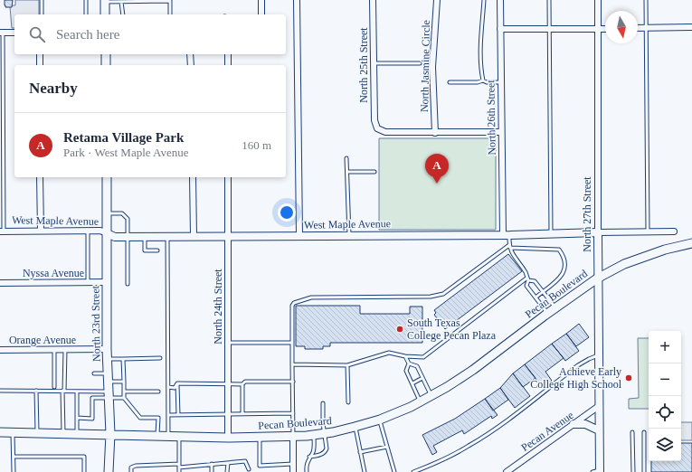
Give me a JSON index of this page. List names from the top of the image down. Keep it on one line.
{"streets":{"main road":["Pecan Boulevard","North 23rd Street"],"street":["North 25th Street","North Jasmine Circle","North 26th Street","North 27th Street","West Maple Avenue","Nyssa Avenue","North 24th Street","Orange Avenue","Pecan Avenue"]},"crossings":[["North 25th Street","North Jasmine Circle"],["North 26th Street","West Maple Avenue"],["North 27th Street","West Maple Avenue"],["North 27th Street","Pecan Boulevard"],["North 27th Street","Pecan Avenue"],["West Maple Avenue","North 24th Street"],["West Maple Avenue","North 23rd Street"],["Nyssa Avenue","North 23rd Street"],["Pecan Boulevard","North 24th Street"],["Pecan Boulevard","North 23rd Street"],["North 23rd Street","Orange Avenue"]],"places":["South Texas College Pecan Plaza","Achieve Early College High School"],"north":"bottom","page":{"search":"Search here","heading":"Nearby","list":[{"mark":"A","name":"Retama Village Park","note":"Park · West Maple Avenue","value":"160 m"}],"pins":"A","map_buttons":["+","−"]}}
